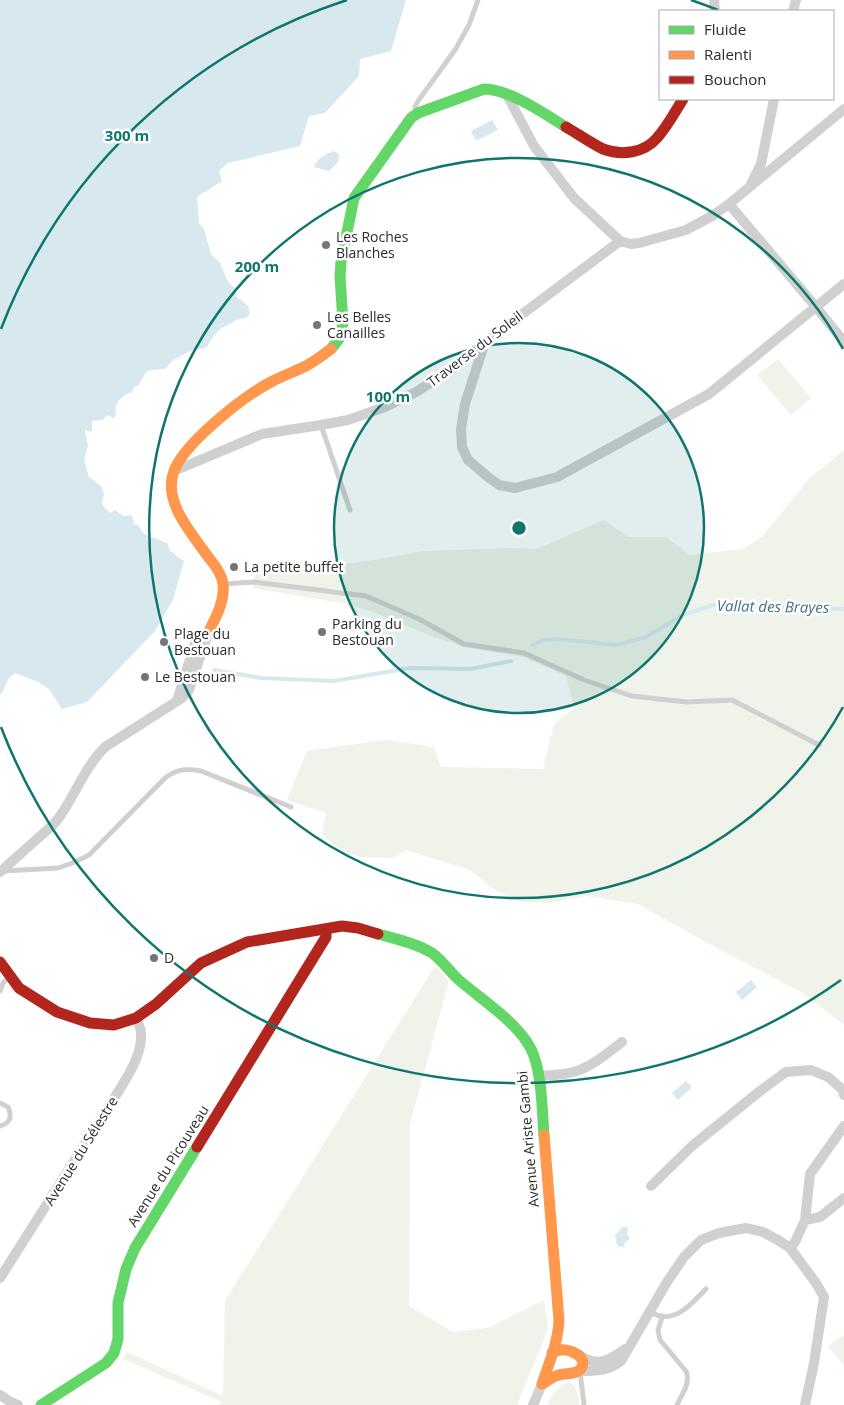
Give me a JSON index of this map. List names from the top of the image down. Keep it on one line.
{"streets":{"street":["Traverse du Soleil","Avenue Ariste Gambi","Avenue du Sélestre","Avenue du Picouveau"]},"crossings":[["Avenue Ariste Gambi","Avenue du Sélestre"],["Avenue Ariste Gambi","Avenue du Picouveau"]],"water":["Vallat des Brayes"],"places":["Les Roches Blanches","Les Belles Canailles","La petite buffet","Parking du Bestouan","Plage du Bestouan","Le Bestouan","D"],"legend":["Fluide","Ralenti","Bouchon"],"rings":["300 m","200 m","100 m"]}
